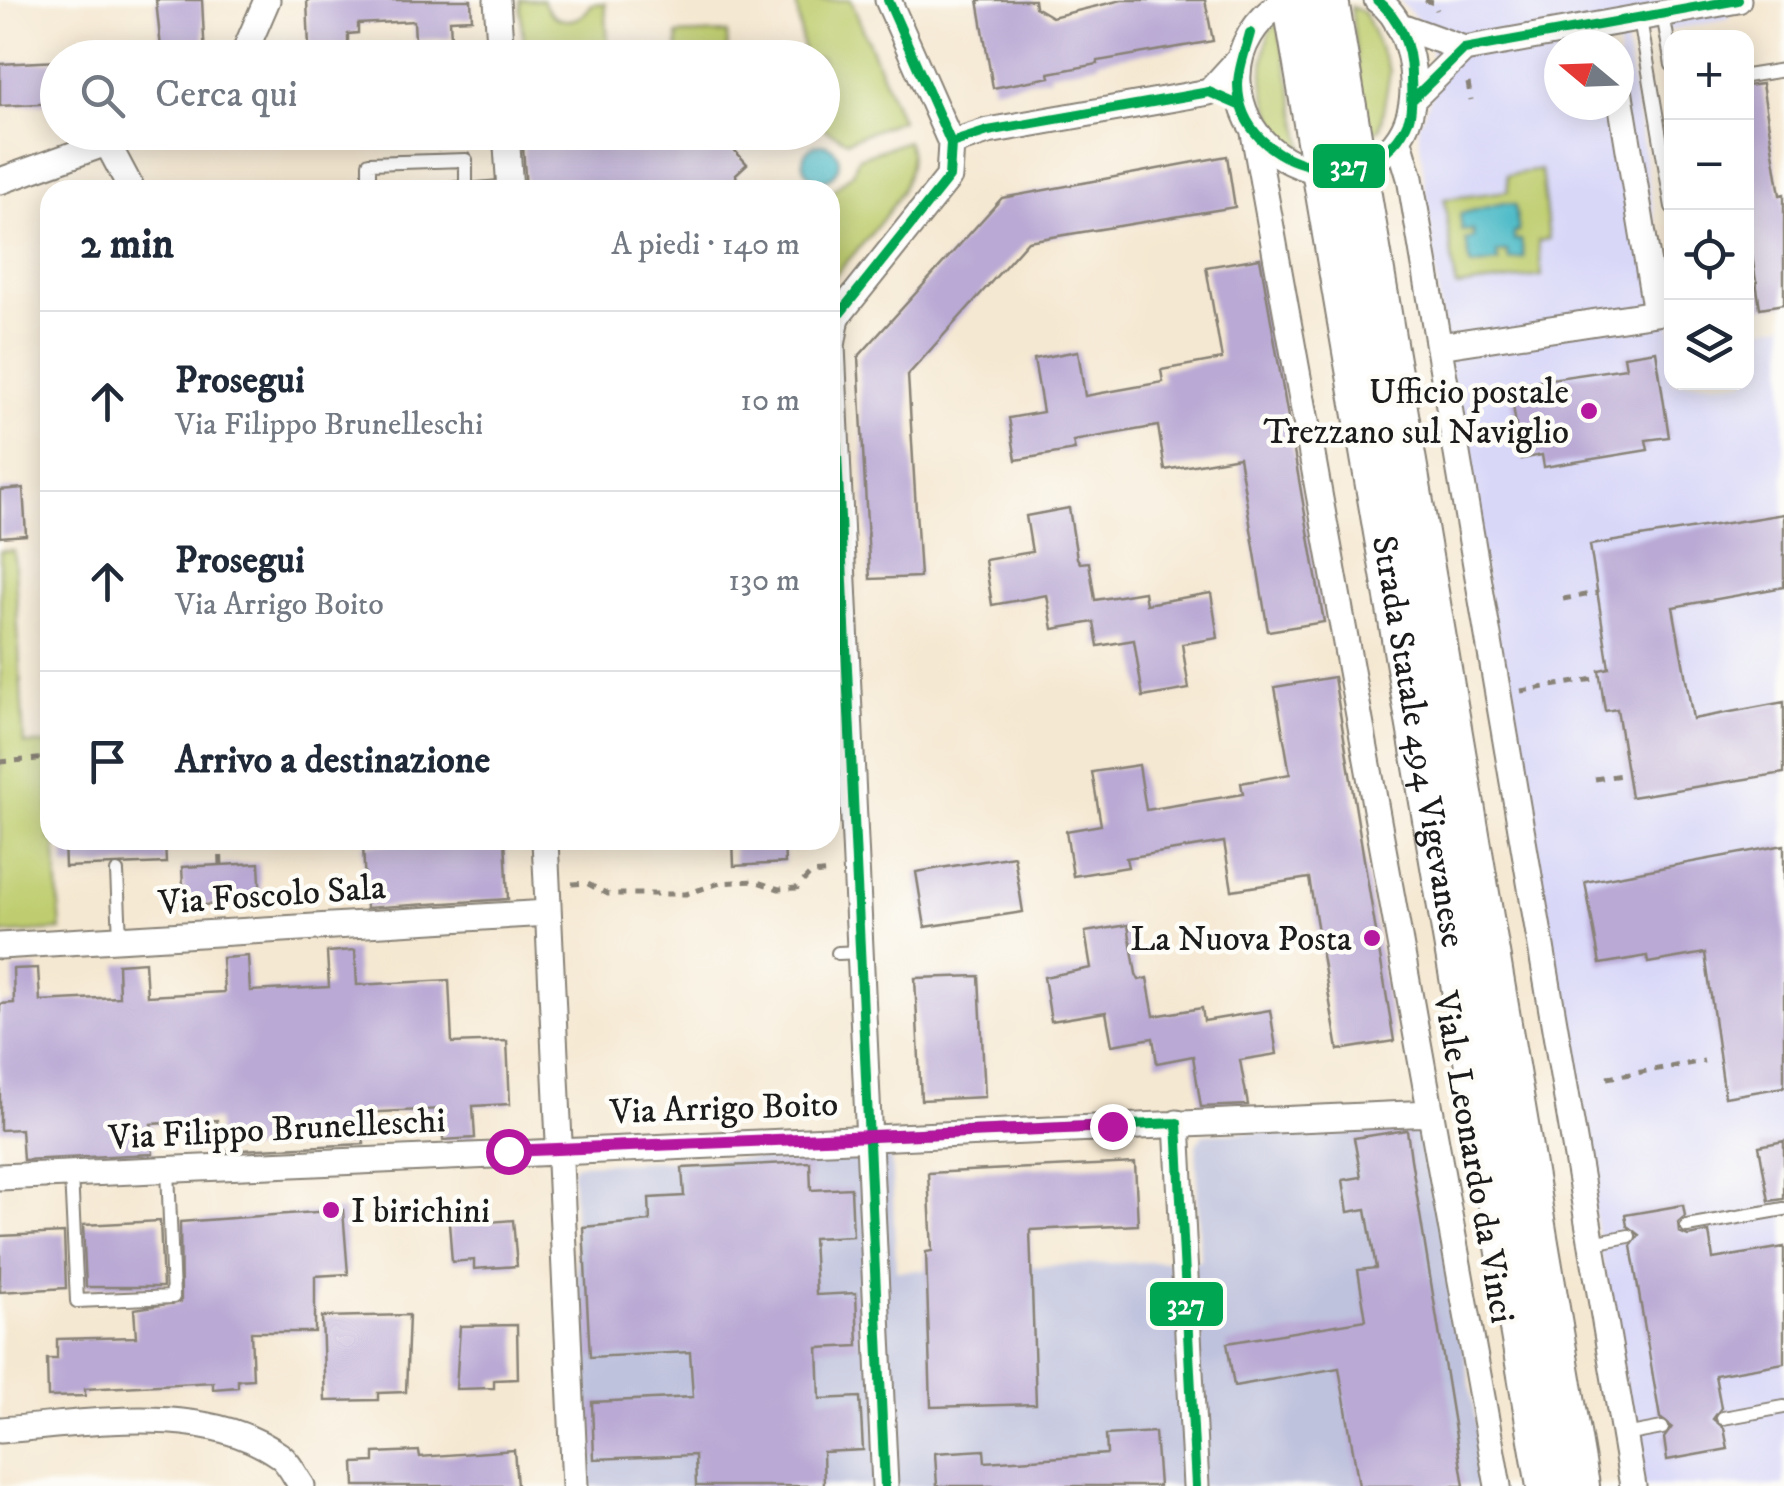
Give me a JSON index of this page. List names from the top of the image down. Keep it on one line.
{"streets":{"main road":["Strada Statale 494 Vigevanese"],"street":["Via Foscolo Sala","Via Arrigo Boito","Via Filippo Brunelleschi","Viale Leonardo da Vinci"]},"crossings":[["Via Arrigo Boito","Via Filippo Brunelleschi"],["Via Arrigo Boito","Viale Leonardo da Vinci"]],"places":["Ufficio postale Trezzano sul Naviglio","La Nuova Posta","I birichini"],"lines":["transit line 327"],"north":"left","page":{"map_buttons":["+","−"],"search":"Cerca qui","heading":["2 min","A piedi · 140 m"],"list":[["Prosegui","Via Filippo Brunelleschi","10 m"],["Prosegui","Via Arrigo Boito","130 m"],"Arrivo a destinazione"]}}
